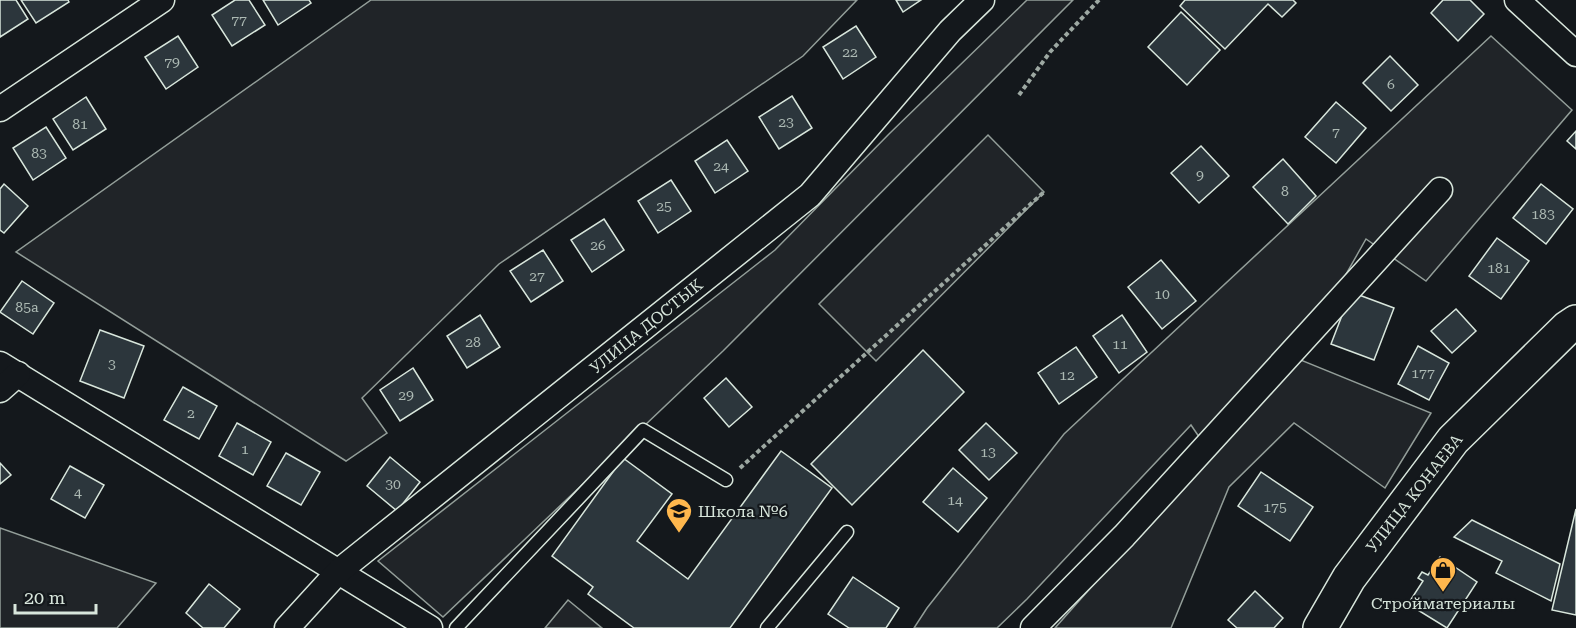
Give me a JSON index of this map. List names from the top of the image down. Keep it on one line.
{"streets":{"main road":["УЛИЦА КОНАЕВА"],"street":["УЛИЦА ДОСТЫК"]},"places":{"school or university":["Школа №6"],"shop":["Стройматериалы"]},"house_numbers":["77","22","79","6","23","81","7","83","24","9","8","25","183","26","181","27","10","85а","28","11","3","177","12","29","2","1","13","30","4","14","175"],"scale_bar":"20 m"}
